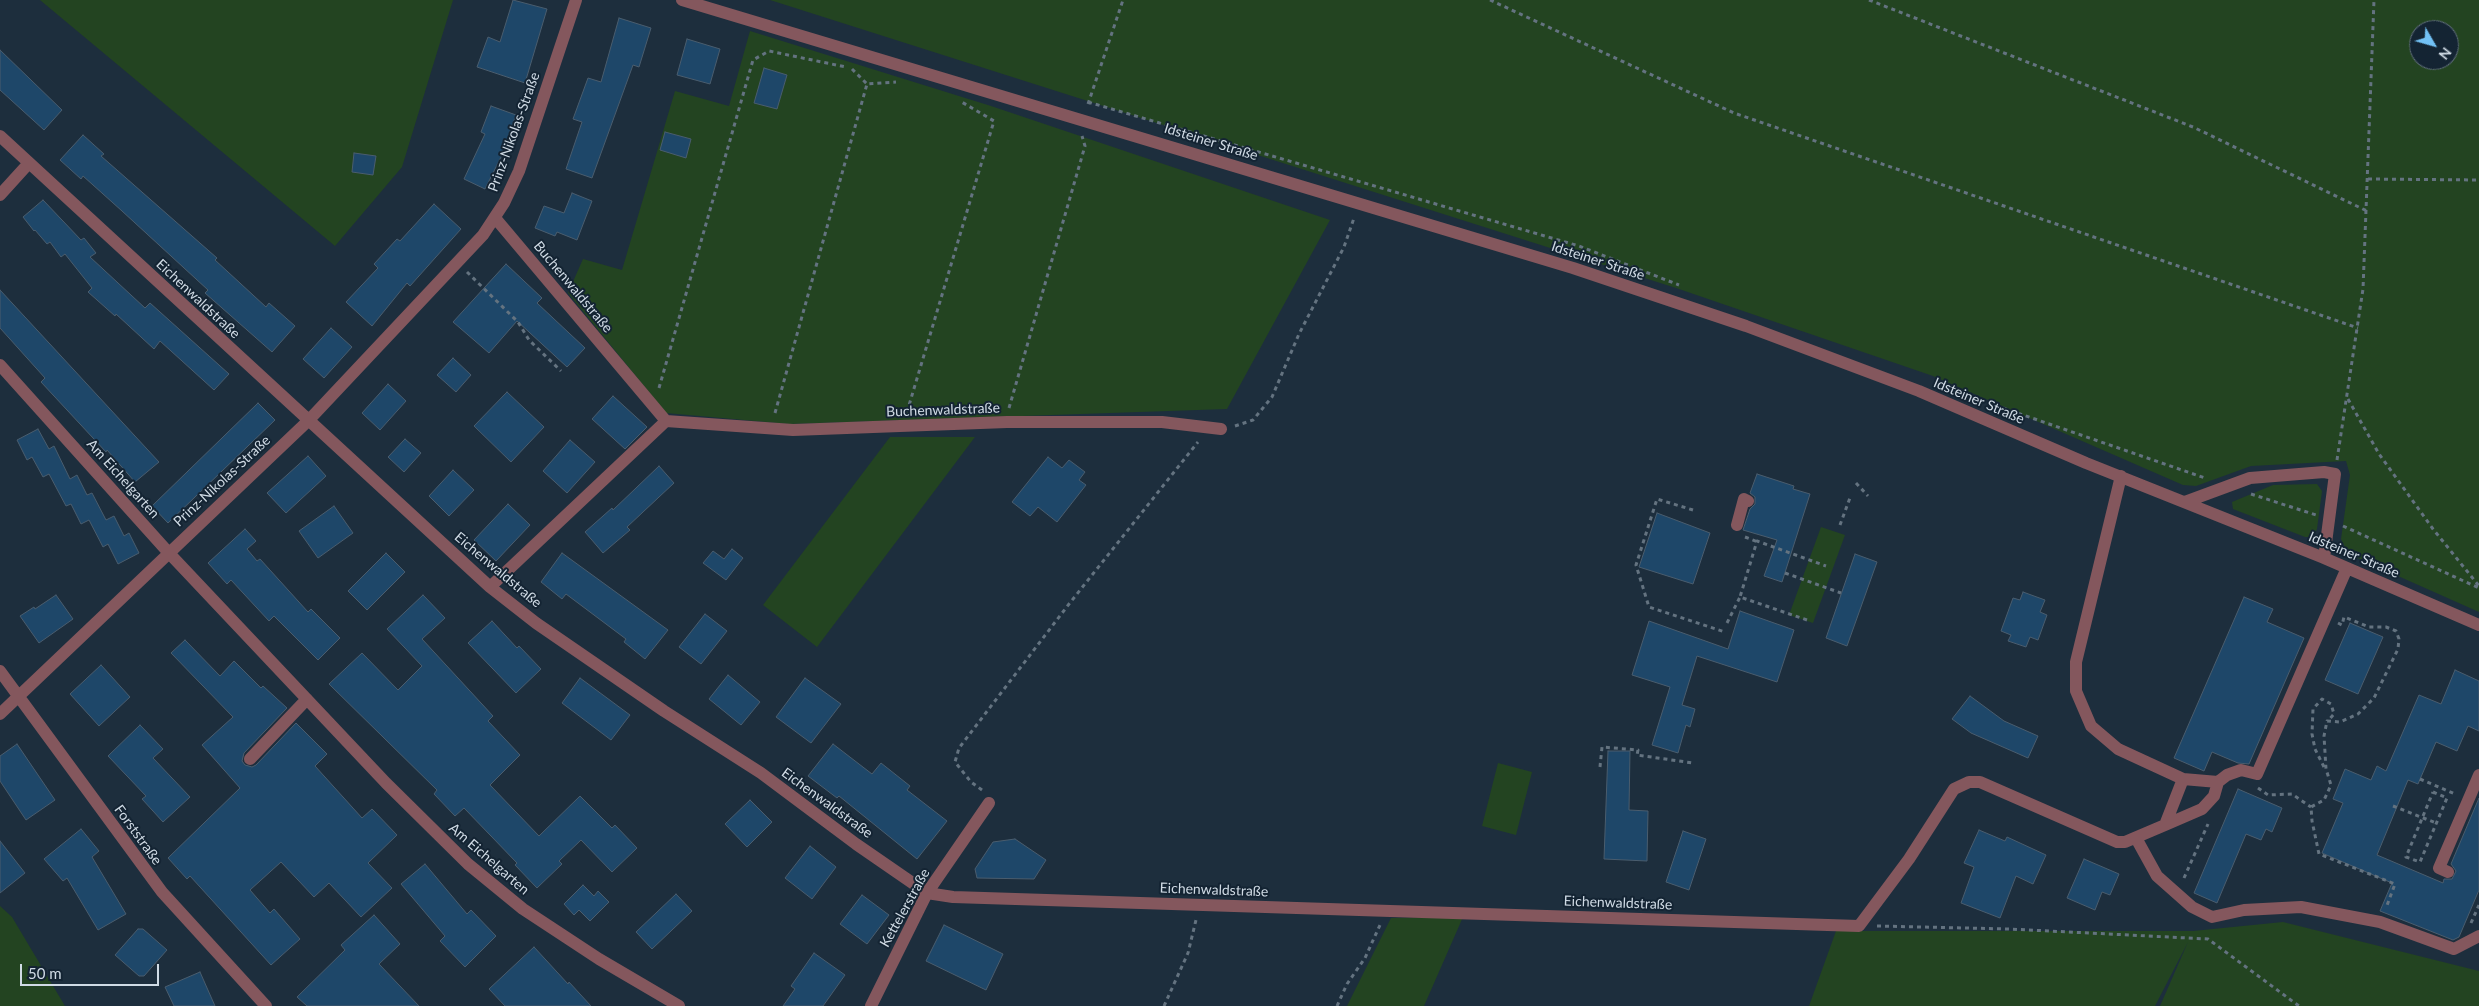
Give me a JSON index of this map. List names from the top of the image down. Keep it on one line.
{"streets":{"street":["Prinz-Nikolas-Straße","Idsteiner Straße","Buchenwaldstraße","Eichenwaldstraße","Am Eichelgarten","Forststraße","Kettelerstraße"]},"crossings":[["Prinz-Nikolas-Straße","Buchenwaldstraße"],["Prinz-Nikolas-Straße","Eichenwaldstraße"],["Prinz-Nikolas-Straße","Am Eichelgarten"],["Prinz-Nikolas-Straße","Forststraße"],["Eichenwaldstraße","Kettelerstraße"]],"scale_bar":"50 m","north":"bottom right"}
